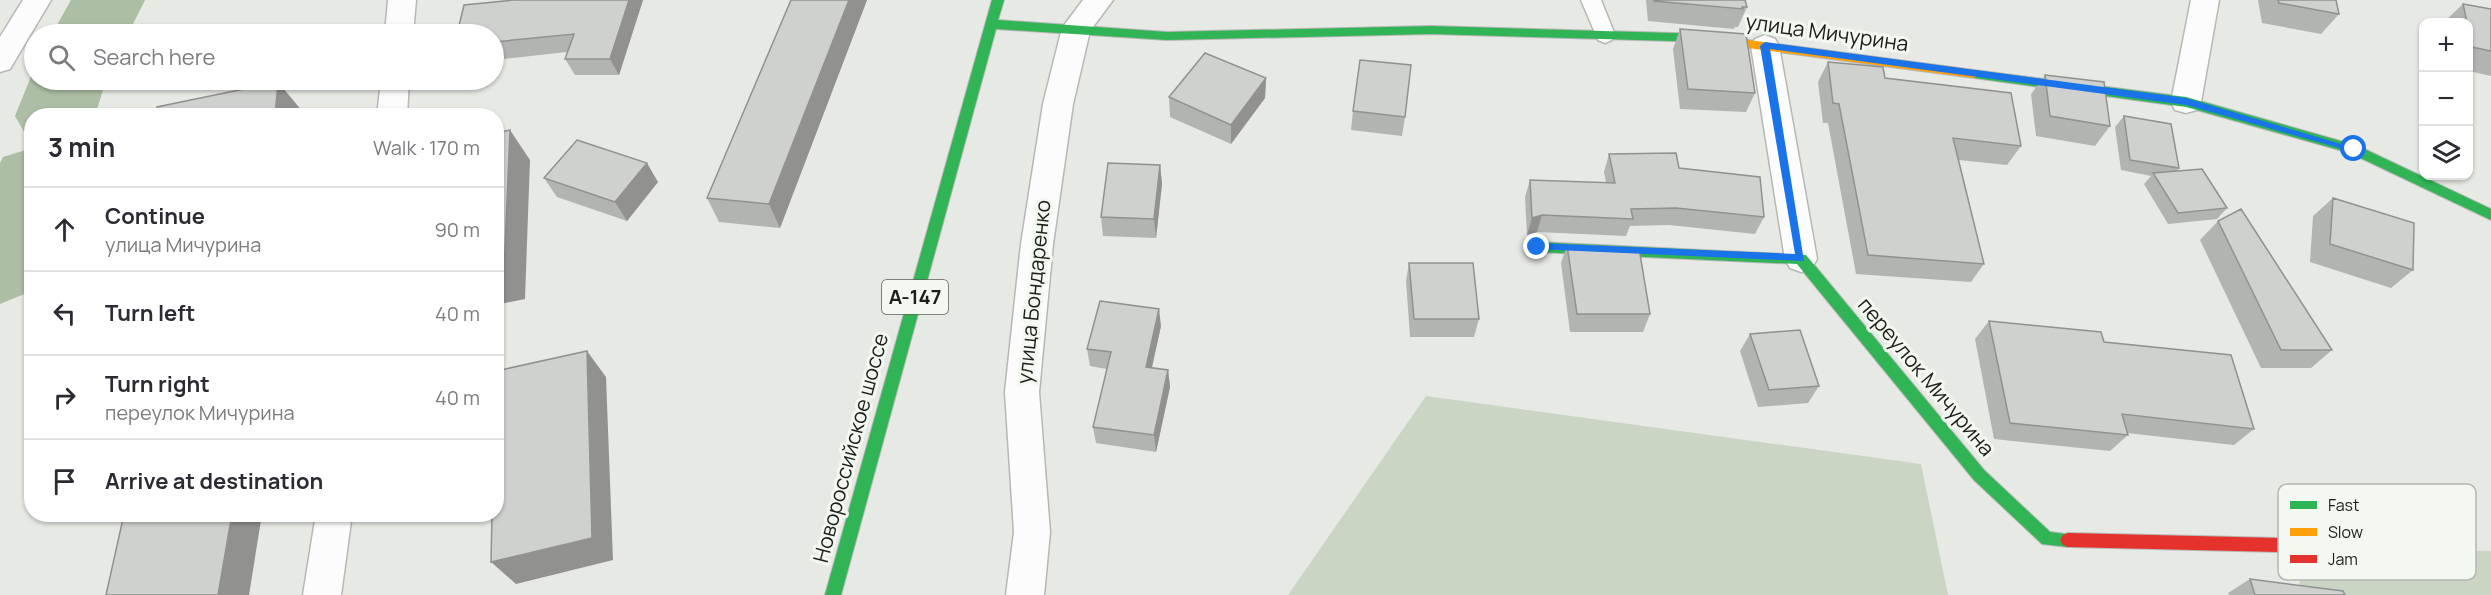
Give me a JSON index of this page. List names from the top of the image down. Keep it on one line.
{"streets":{"main road":["улица Мичурина","А-147","переулок Мичурина","Новороссийское шоссе"],"street":["улица Бондаренко"]},"crossings":[["улица Мичурина","улица Бондаренко"],["улица Мичурина","Новороссийское шоссе"]],"legend":["Fast","Slow","Jam"],"page":{"map_buttons":["+","−"],"search":"Search here","heading":["3 min","Walk · 170 m"],"list":[["Continue","улица Мичурина","90 m"],["Turn left","40 m"],["Turn right","переулок Мичурина","40 m"],"Arrive at destination"]}}
